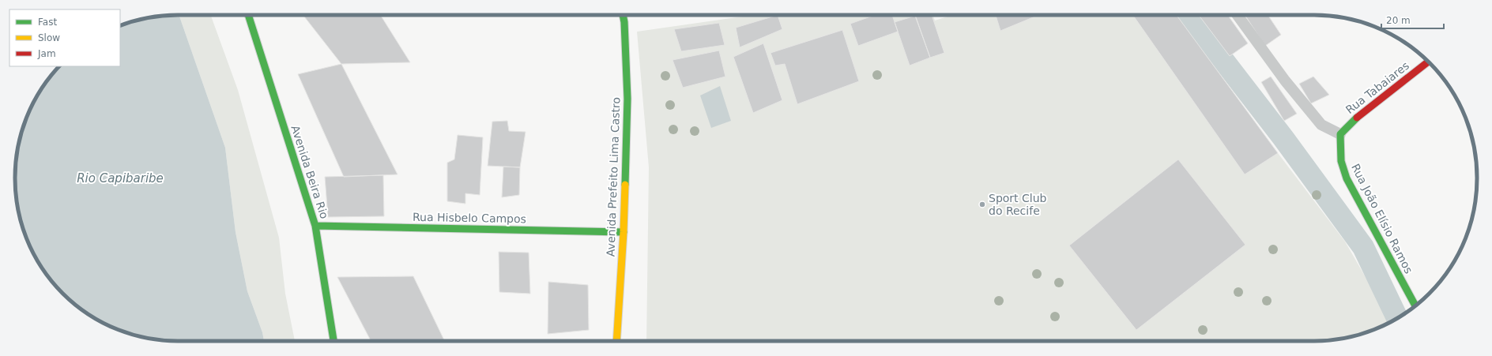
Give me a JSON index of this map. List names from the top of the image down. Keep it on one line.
{"streets":{"main road":["Rua Tabaiares","Avenida Beira Rio","Avenida Prefeito Lima Castro","Rua Hisbelo Campos","Rua João Elísio Ramos"]},"crossings":[["Rua Tabaiares","Rua João Elísio Ramos"],["Avenida Beira Rio","Rua Hisbelo Campos"],["Avenida Prefeito Lima Castro","Rua Hisbelo Campos"]],"water":["Rio Capibaribe"],"places":["Sport Club do Recife"],"legend":["Fast","Slow","Jam"],"scale_bar":"20 m"}
